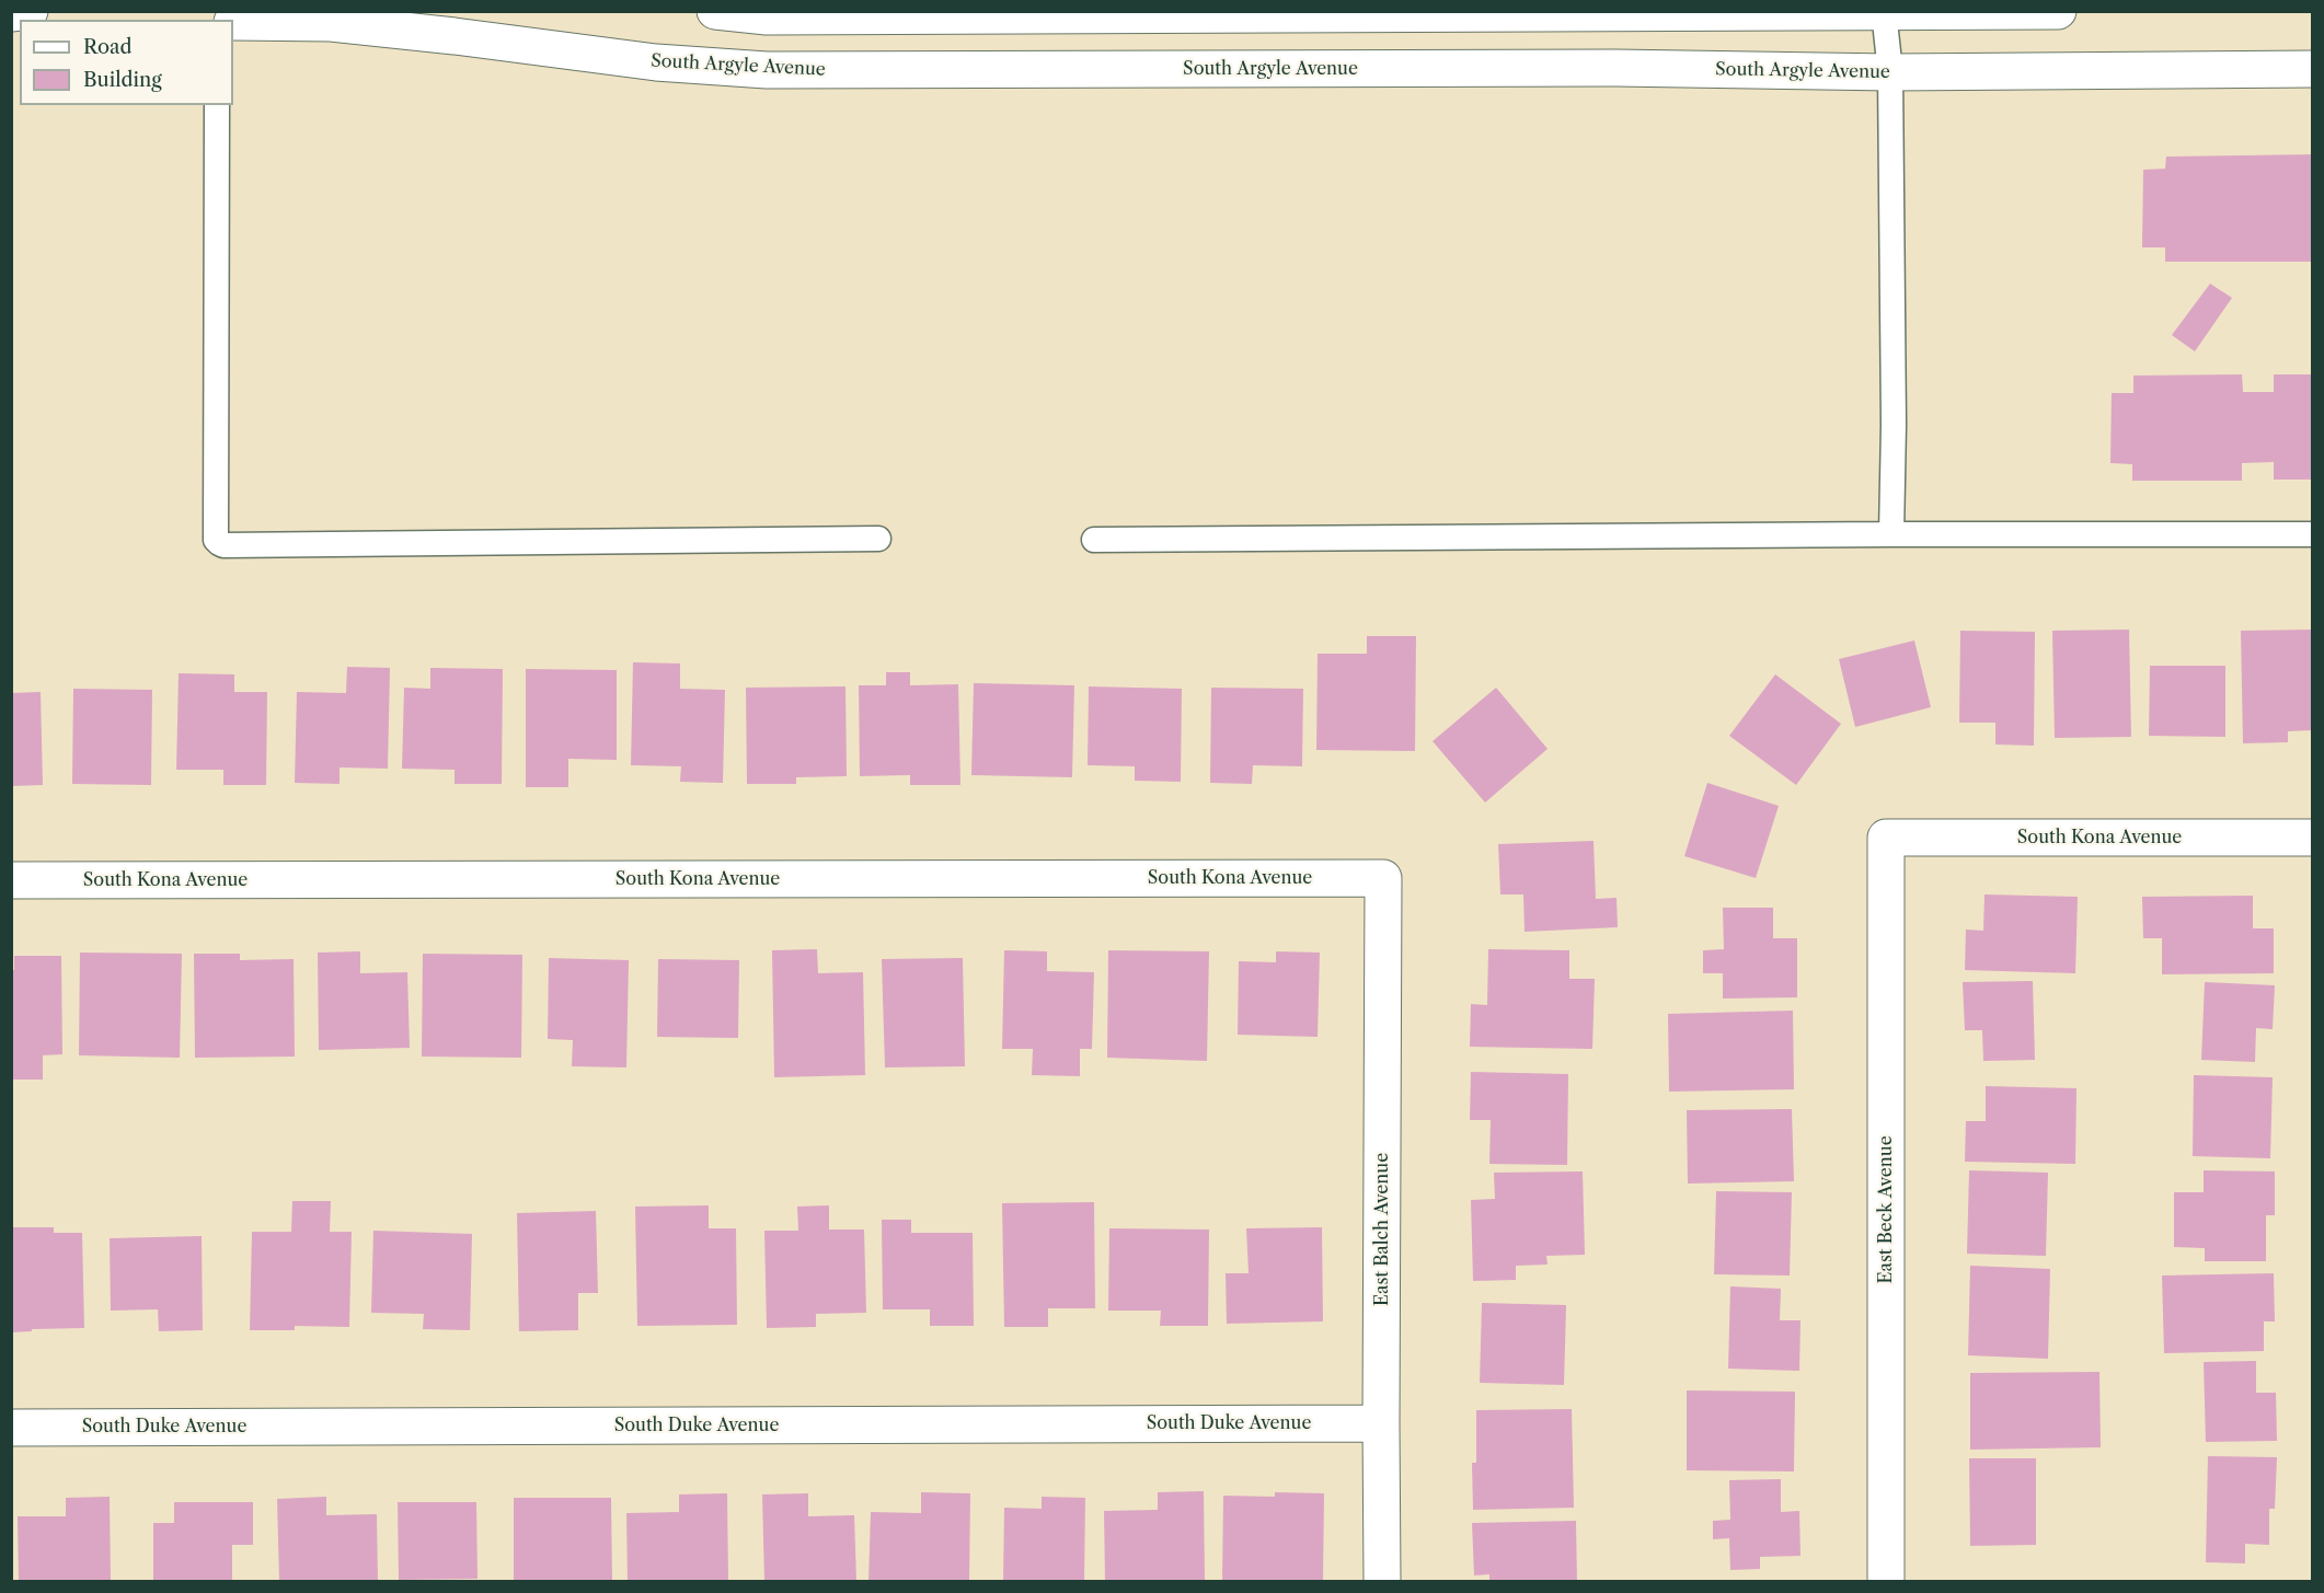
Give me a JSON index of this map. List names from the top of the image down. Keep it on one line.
{"streets":{"street":["South Argyle Avenue","South Kona Avenue","East Beck Avenue","East Balch Avenue","South Duke Avenue"]},"crossings":[["South Kona Avenue","East Beck Avenue"],["South Kona Avenue","East Balch Avenue"],["East Balch Avenue","South Duke Avenue"]],"legend":["Road","Building"]}
